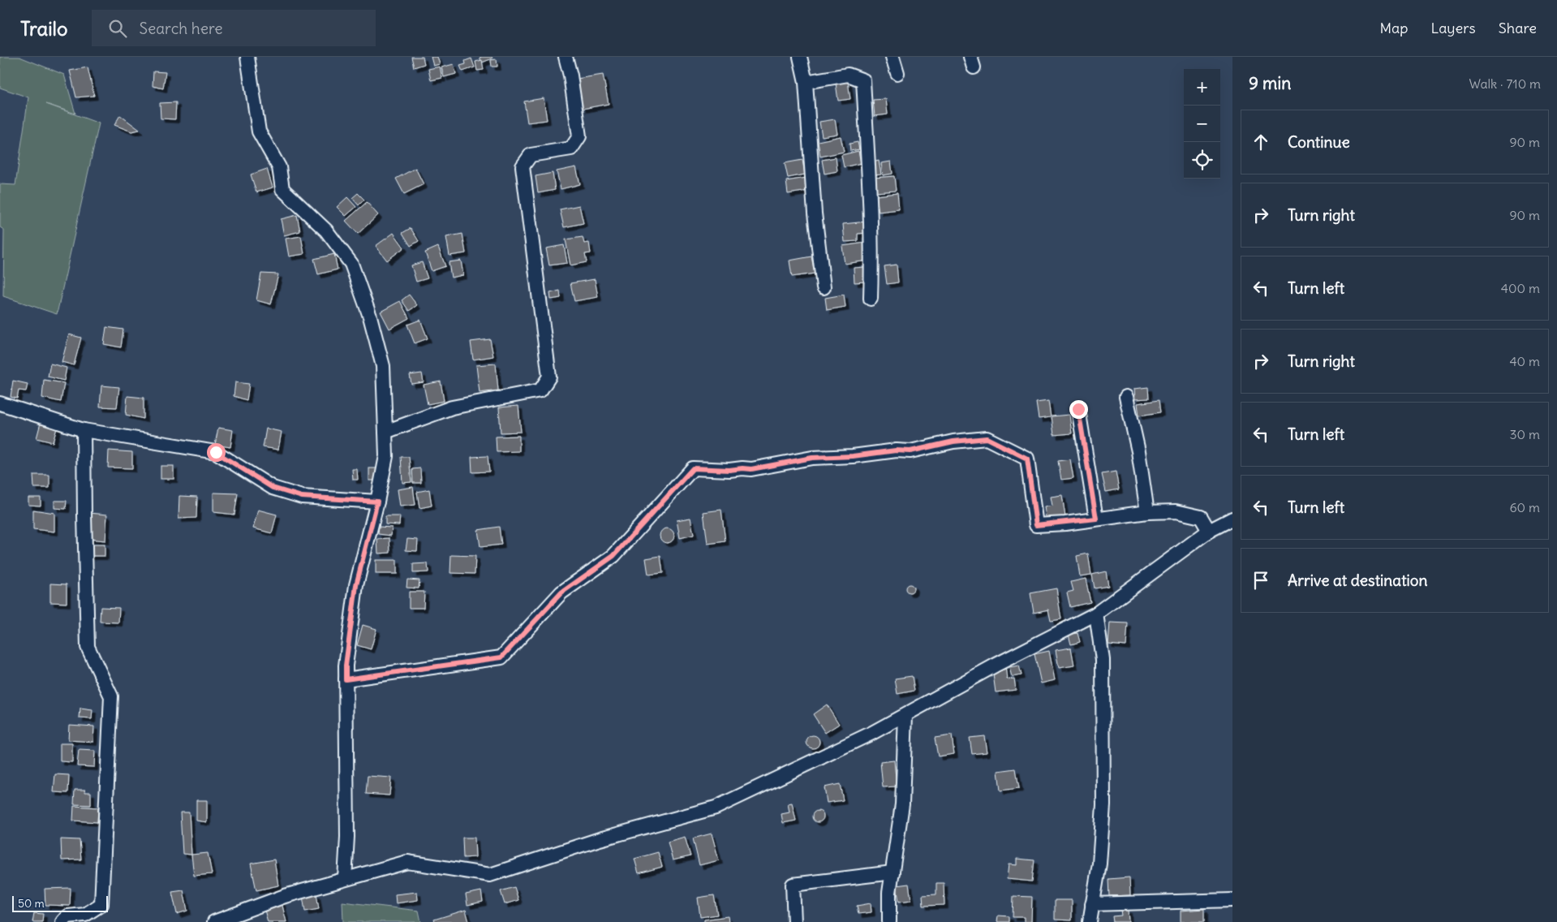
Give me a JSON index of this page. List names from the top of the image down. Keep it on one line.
{"scale_bar":"50 m","page":{"header":"Trailo","search":"Search here","nav":["Map","Layers","Share"],"heading":["9 min","Walk · 710 m"],"map_buttons":["+","−"],"list":[["Continue","90 m"],["Turn right","90 m"],["Turn left","400 m"],["Turn right","40 m"],["Turn left","30 m"],["Turn left","60 m"],"Arrive at destination"],"scale":"50 m"}}
